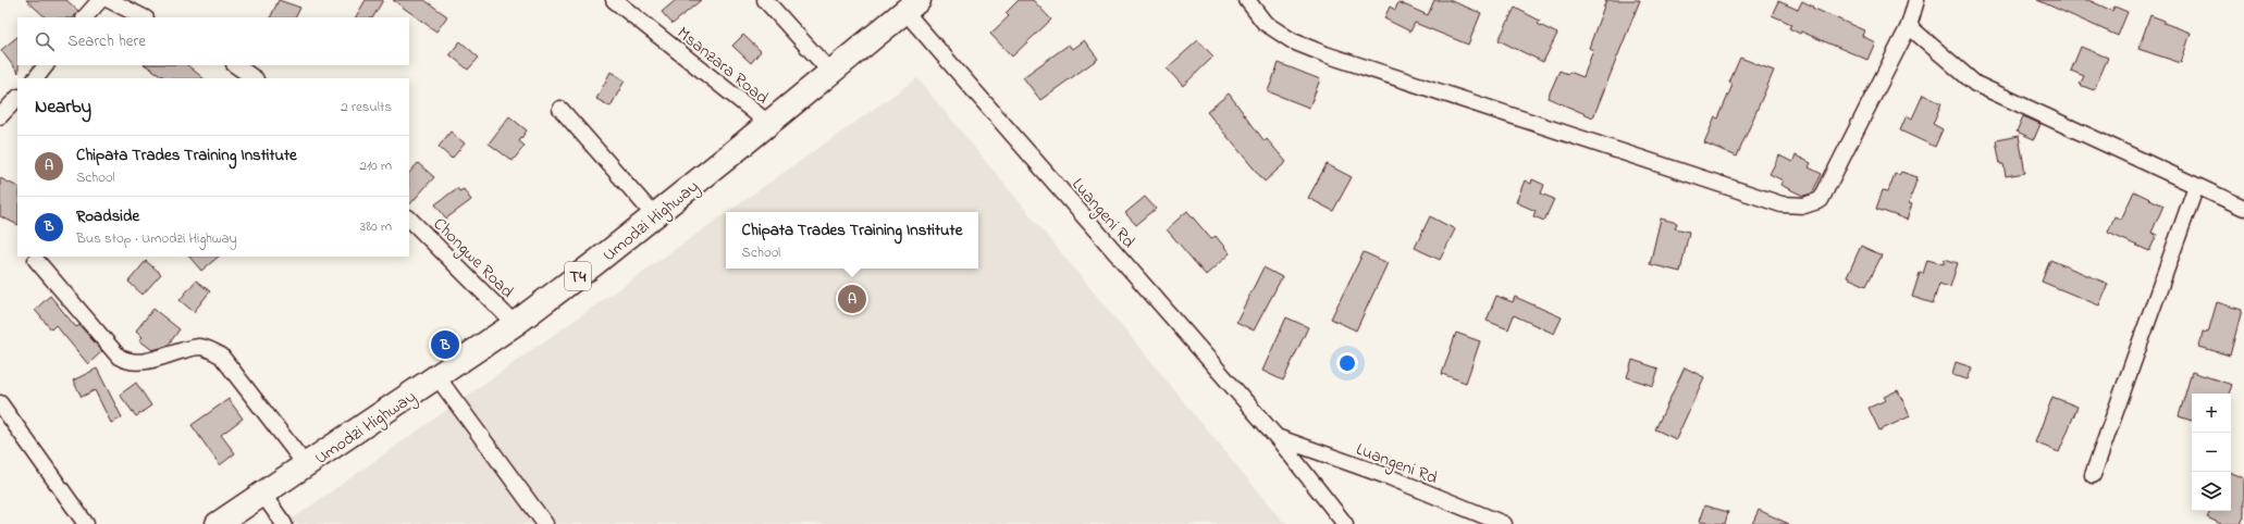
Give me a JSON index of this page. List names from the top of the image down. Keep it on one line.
{"streets":{"highway":["Umodzi Highway","T4"],"street":["Msanzara Road","Luangeni Rd","Chongwe Road"]},"crossings":[["Msanzara Road","Umodzi Highway"],["Luangeni Rd","Umodzi Highway"],["Umodzi Highway","Chongwe Road"]],"page":{"search":"Search here","heading":["Nearby","2 results"],"list":[{"mark":"A","name":"Chipata Trades Training Institute","note":"School","value":"210 m"},{"mark":"B","name":"Roadside","note":"Bus stop · Umodzi Highway","value":"380 m"}],"popup":["Chipata Trades Training Institute","School"],"pins":["A","B"],"map_buttons":["+","−"]}}
